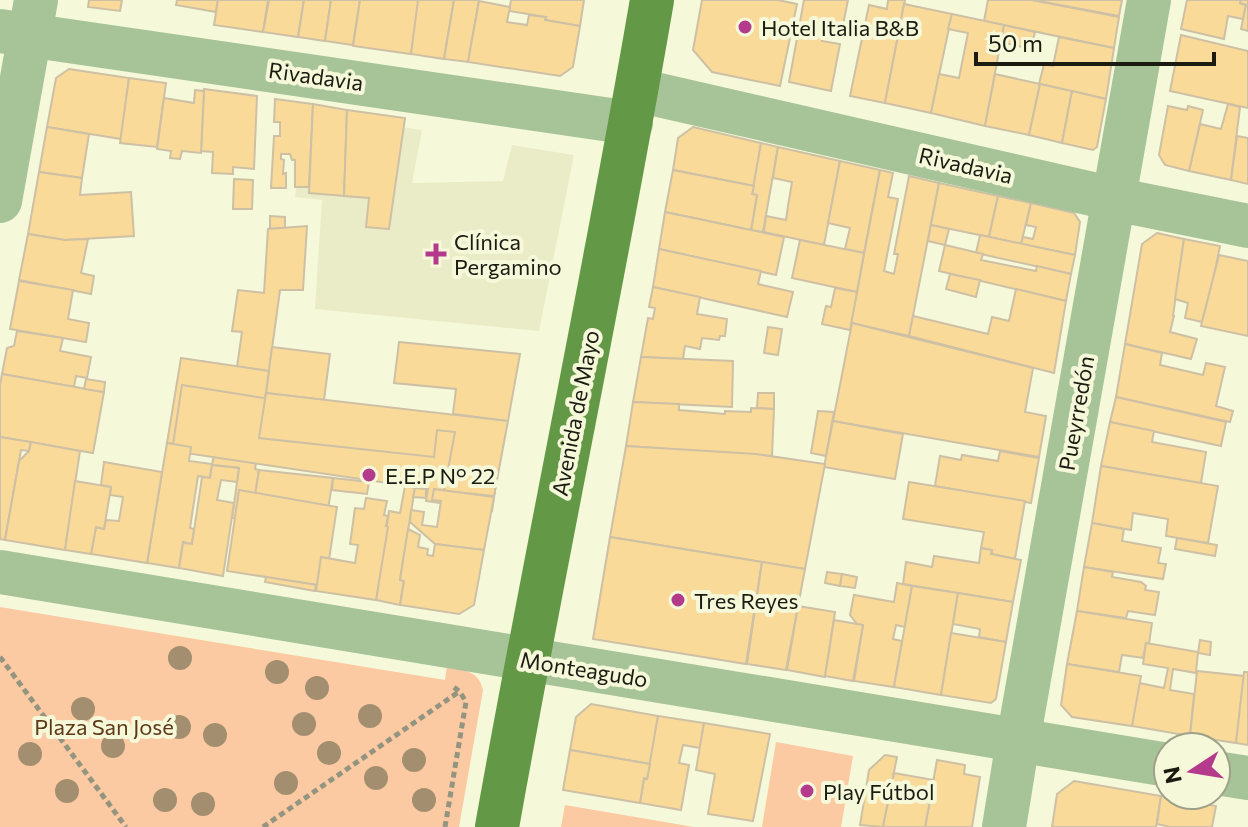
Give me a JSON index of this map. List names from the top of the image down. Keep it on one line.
{"streets":{"main road":["Avenida de Mayo"],"street":["Rivadavia","Pueyrredón","Monteagudo"]},"crossings":[["Rivadavia","Avenida de Mayo"],["Rivadavia","Pueyrredón"],["Avenida de Mayo","Monteagudo"],["Pueyrredón","Monteagudo"]],"parks":["Plaza San José"],"places":{"other":["Hotel Italia B&B","E.E.P N° 22","Tres Reyes","Play Fútbol"],"health":["Clínica Pergamino"]},"scale_bar":"50 m","north":"left"}
